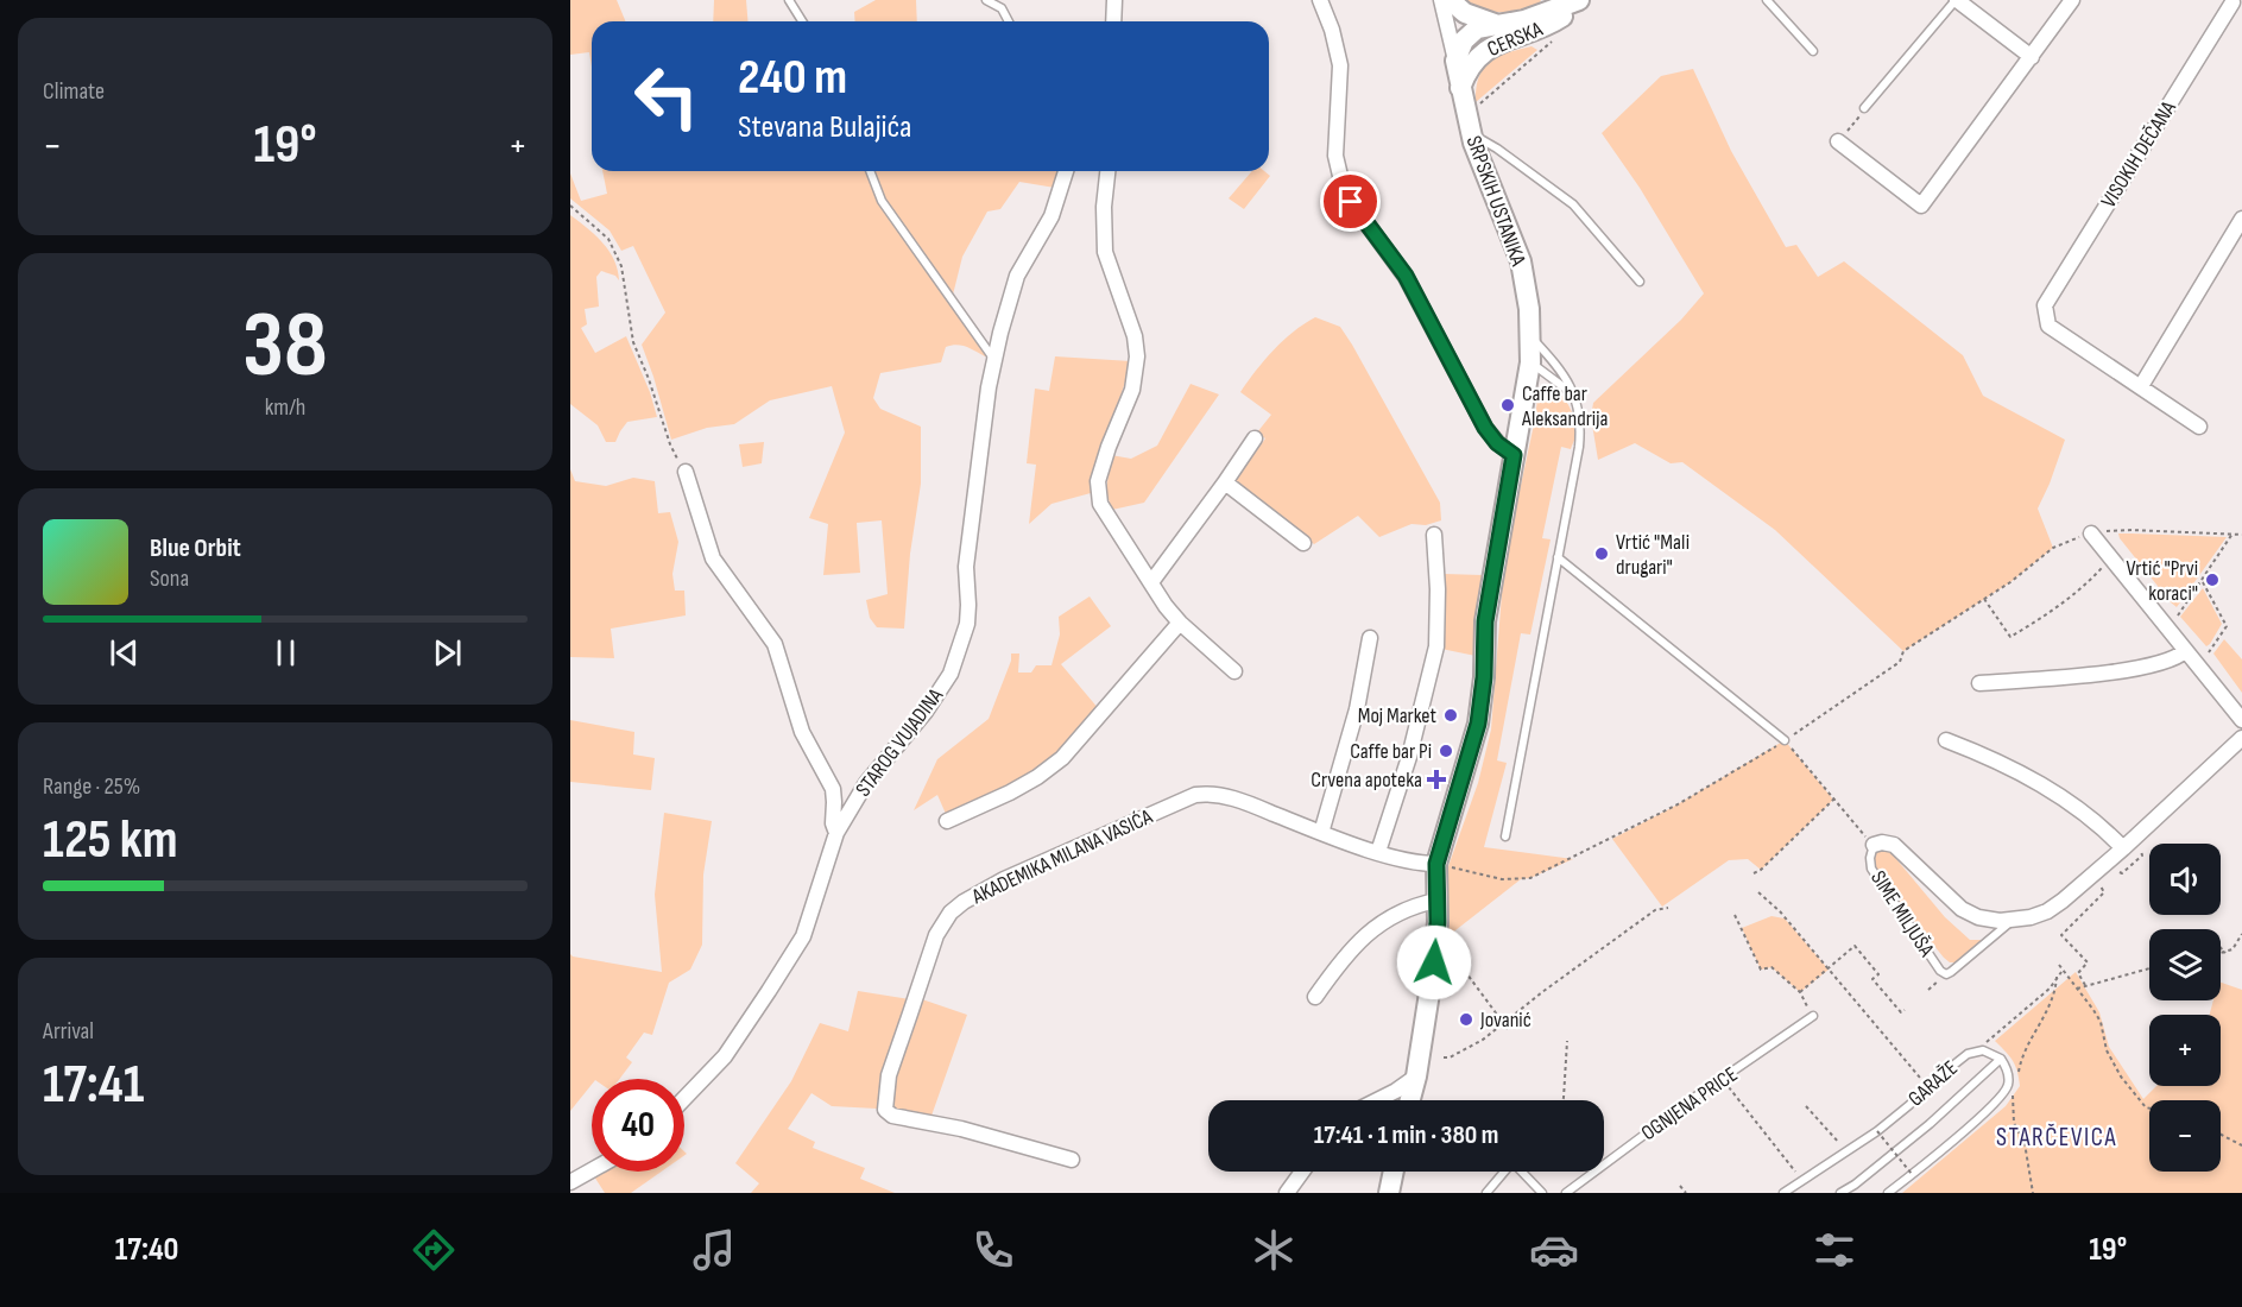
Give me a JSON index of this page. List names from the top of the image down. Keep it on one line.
{"streets":{"street":["CERSKA","VISOKIH DEČANA","SRPSKIH USTANIKA","STAROG VUJADINA","AKADEMIKA MILANA VASIĆA","SIME MILJUŠA"],"lane":["GARAŽE","OGNJENA PRICE"]},"crossings":[["CERSKA","SRPSKIH USTANIKA"],["SRPSKIH USTANIKA","AKADEMIKA MILANA VASIĆA"]],"districts":["STARČEVICA"],"places":{"other":["Caffe bar Aleksandrija","Vrtić \"Mali drugari\"","Vrtić \"Prvi koraci\"","Moj Market","Caffe bar Pi","Jovanić"],"health":["Crvena apoteka"]},"page":{"tile":["Climate",["38","km/h"],["Range · 25%","125 km"],["Arrival","17:41"]],"turn":["240 m","Stevana Bulajića"],"heat":["−","19°","+"],"song":["Blue Orbit","Sona"],"map_buttons":["+","−"],"limit":"40","trip":"17:41 · 1 min · 380 m","tabs":["17:40","19°"]}}
